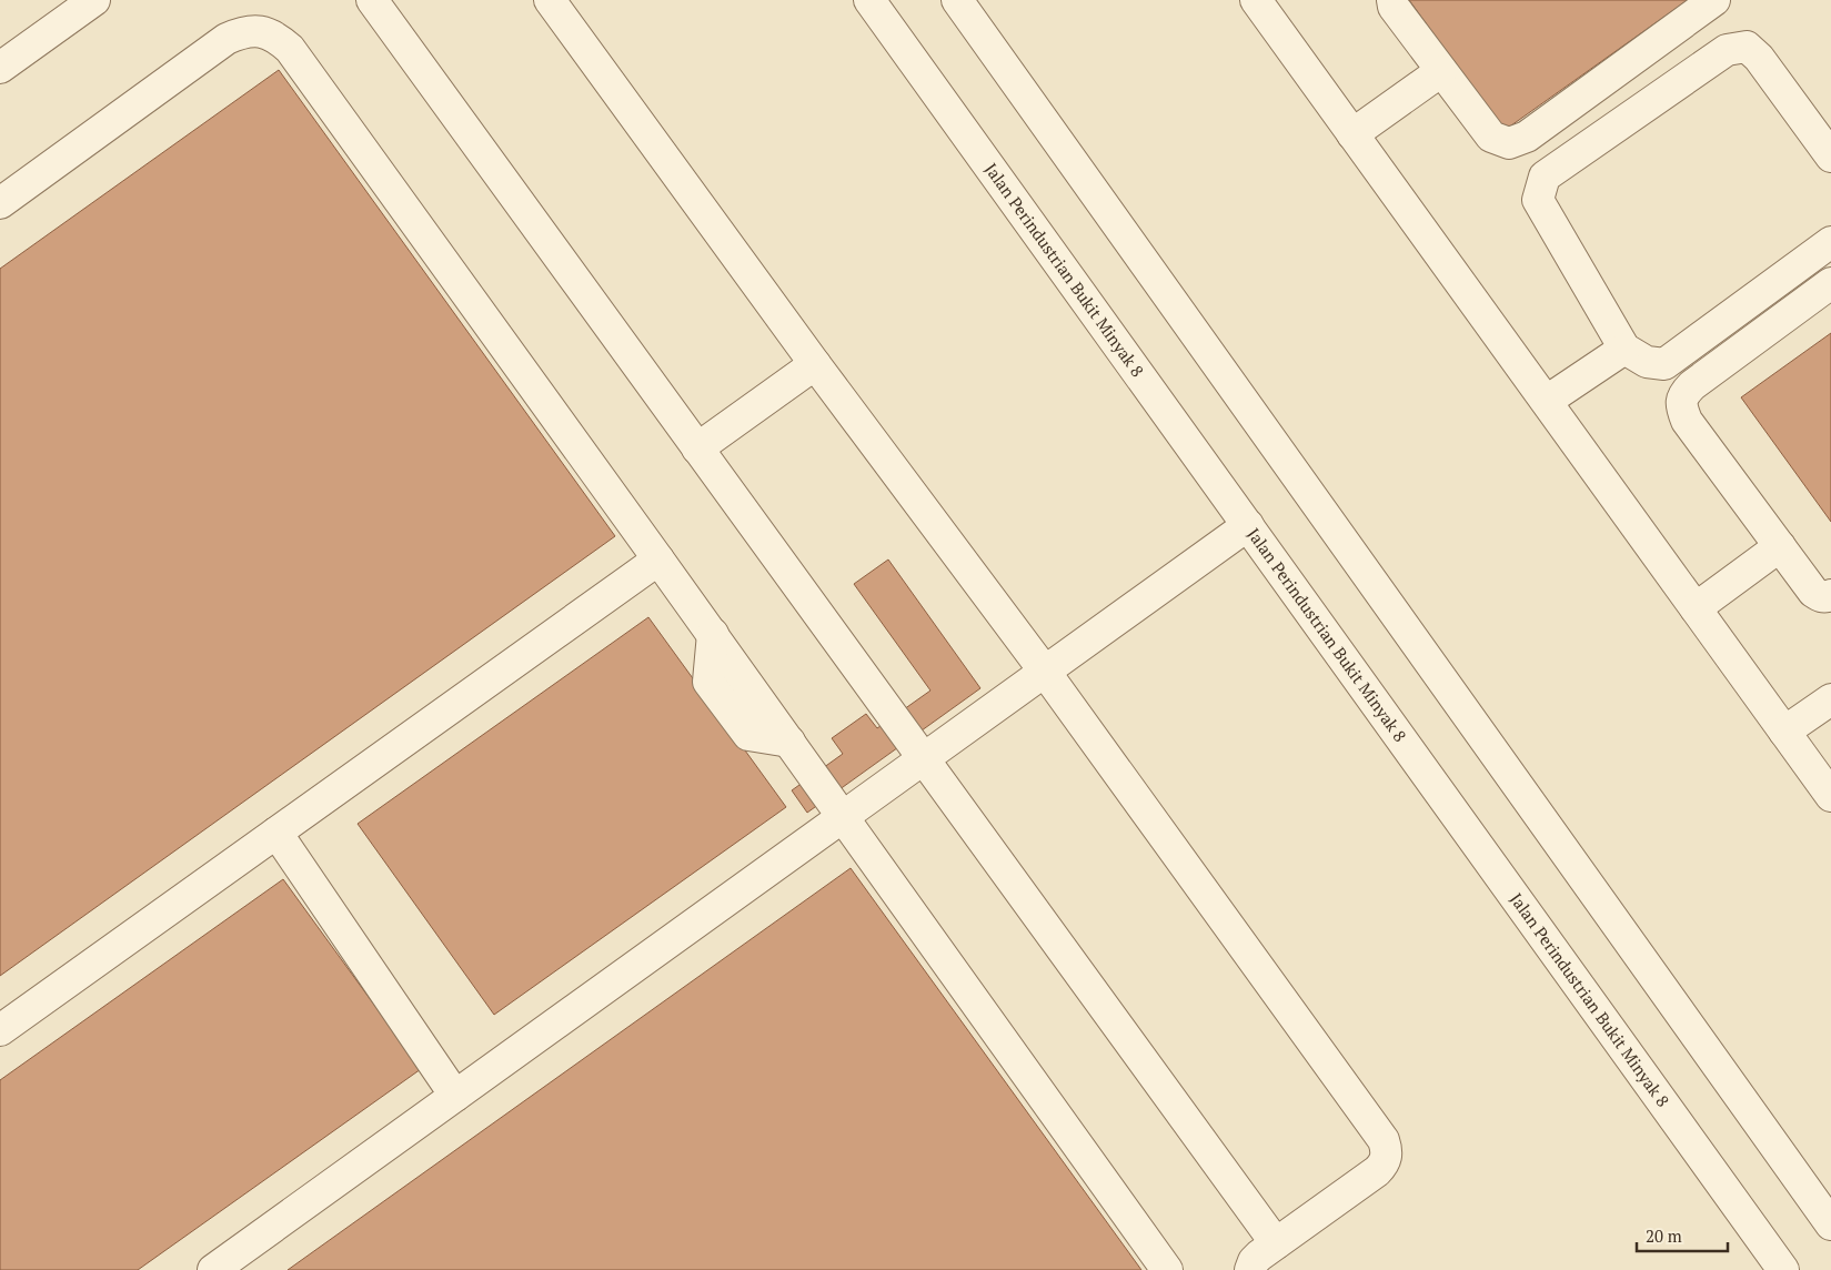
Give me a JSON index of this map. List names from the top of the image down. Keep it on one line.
{"streets":{"street":["Jalan Perindustrian Bukit Minyak 8"]},"scale_bar":"20 m"}
